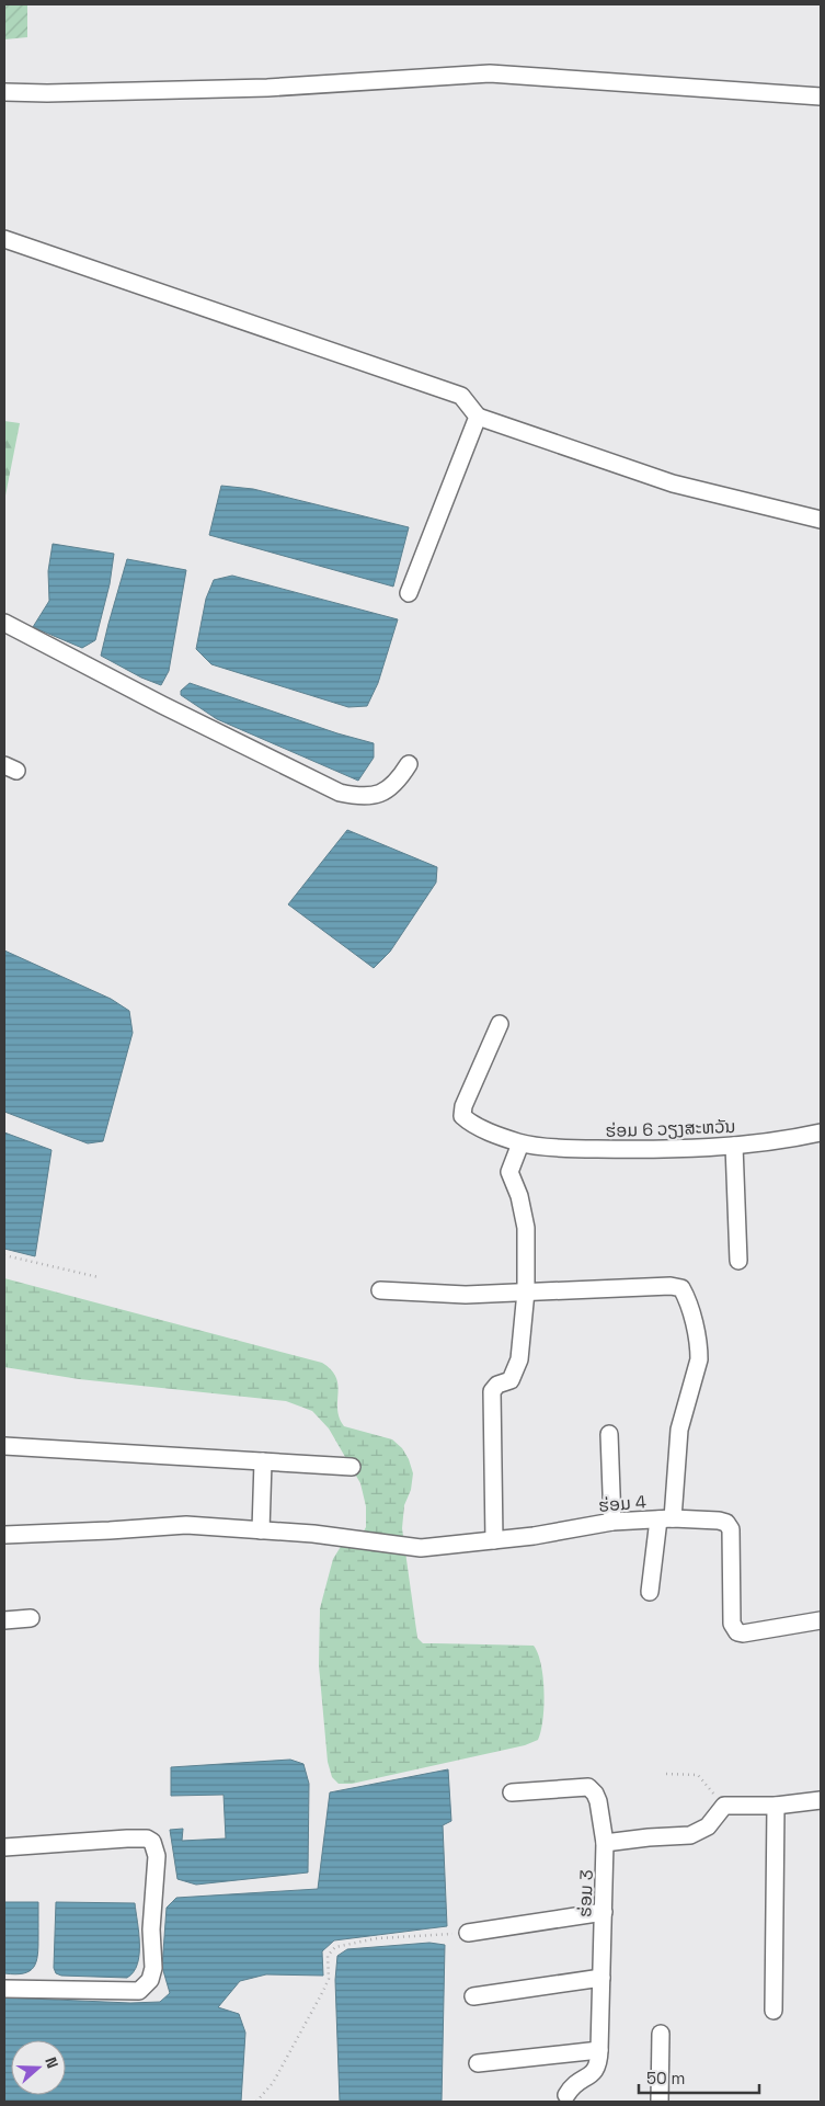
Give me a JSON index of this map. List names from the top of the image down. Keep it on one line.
{"streets":{"street":["ຮ່ອມ 6 ວຽງສະຫວັນ","ຮ່ອມ 4","ຮ່ອມ 3"]},"scale_bar":"50 m","north":"right"}
